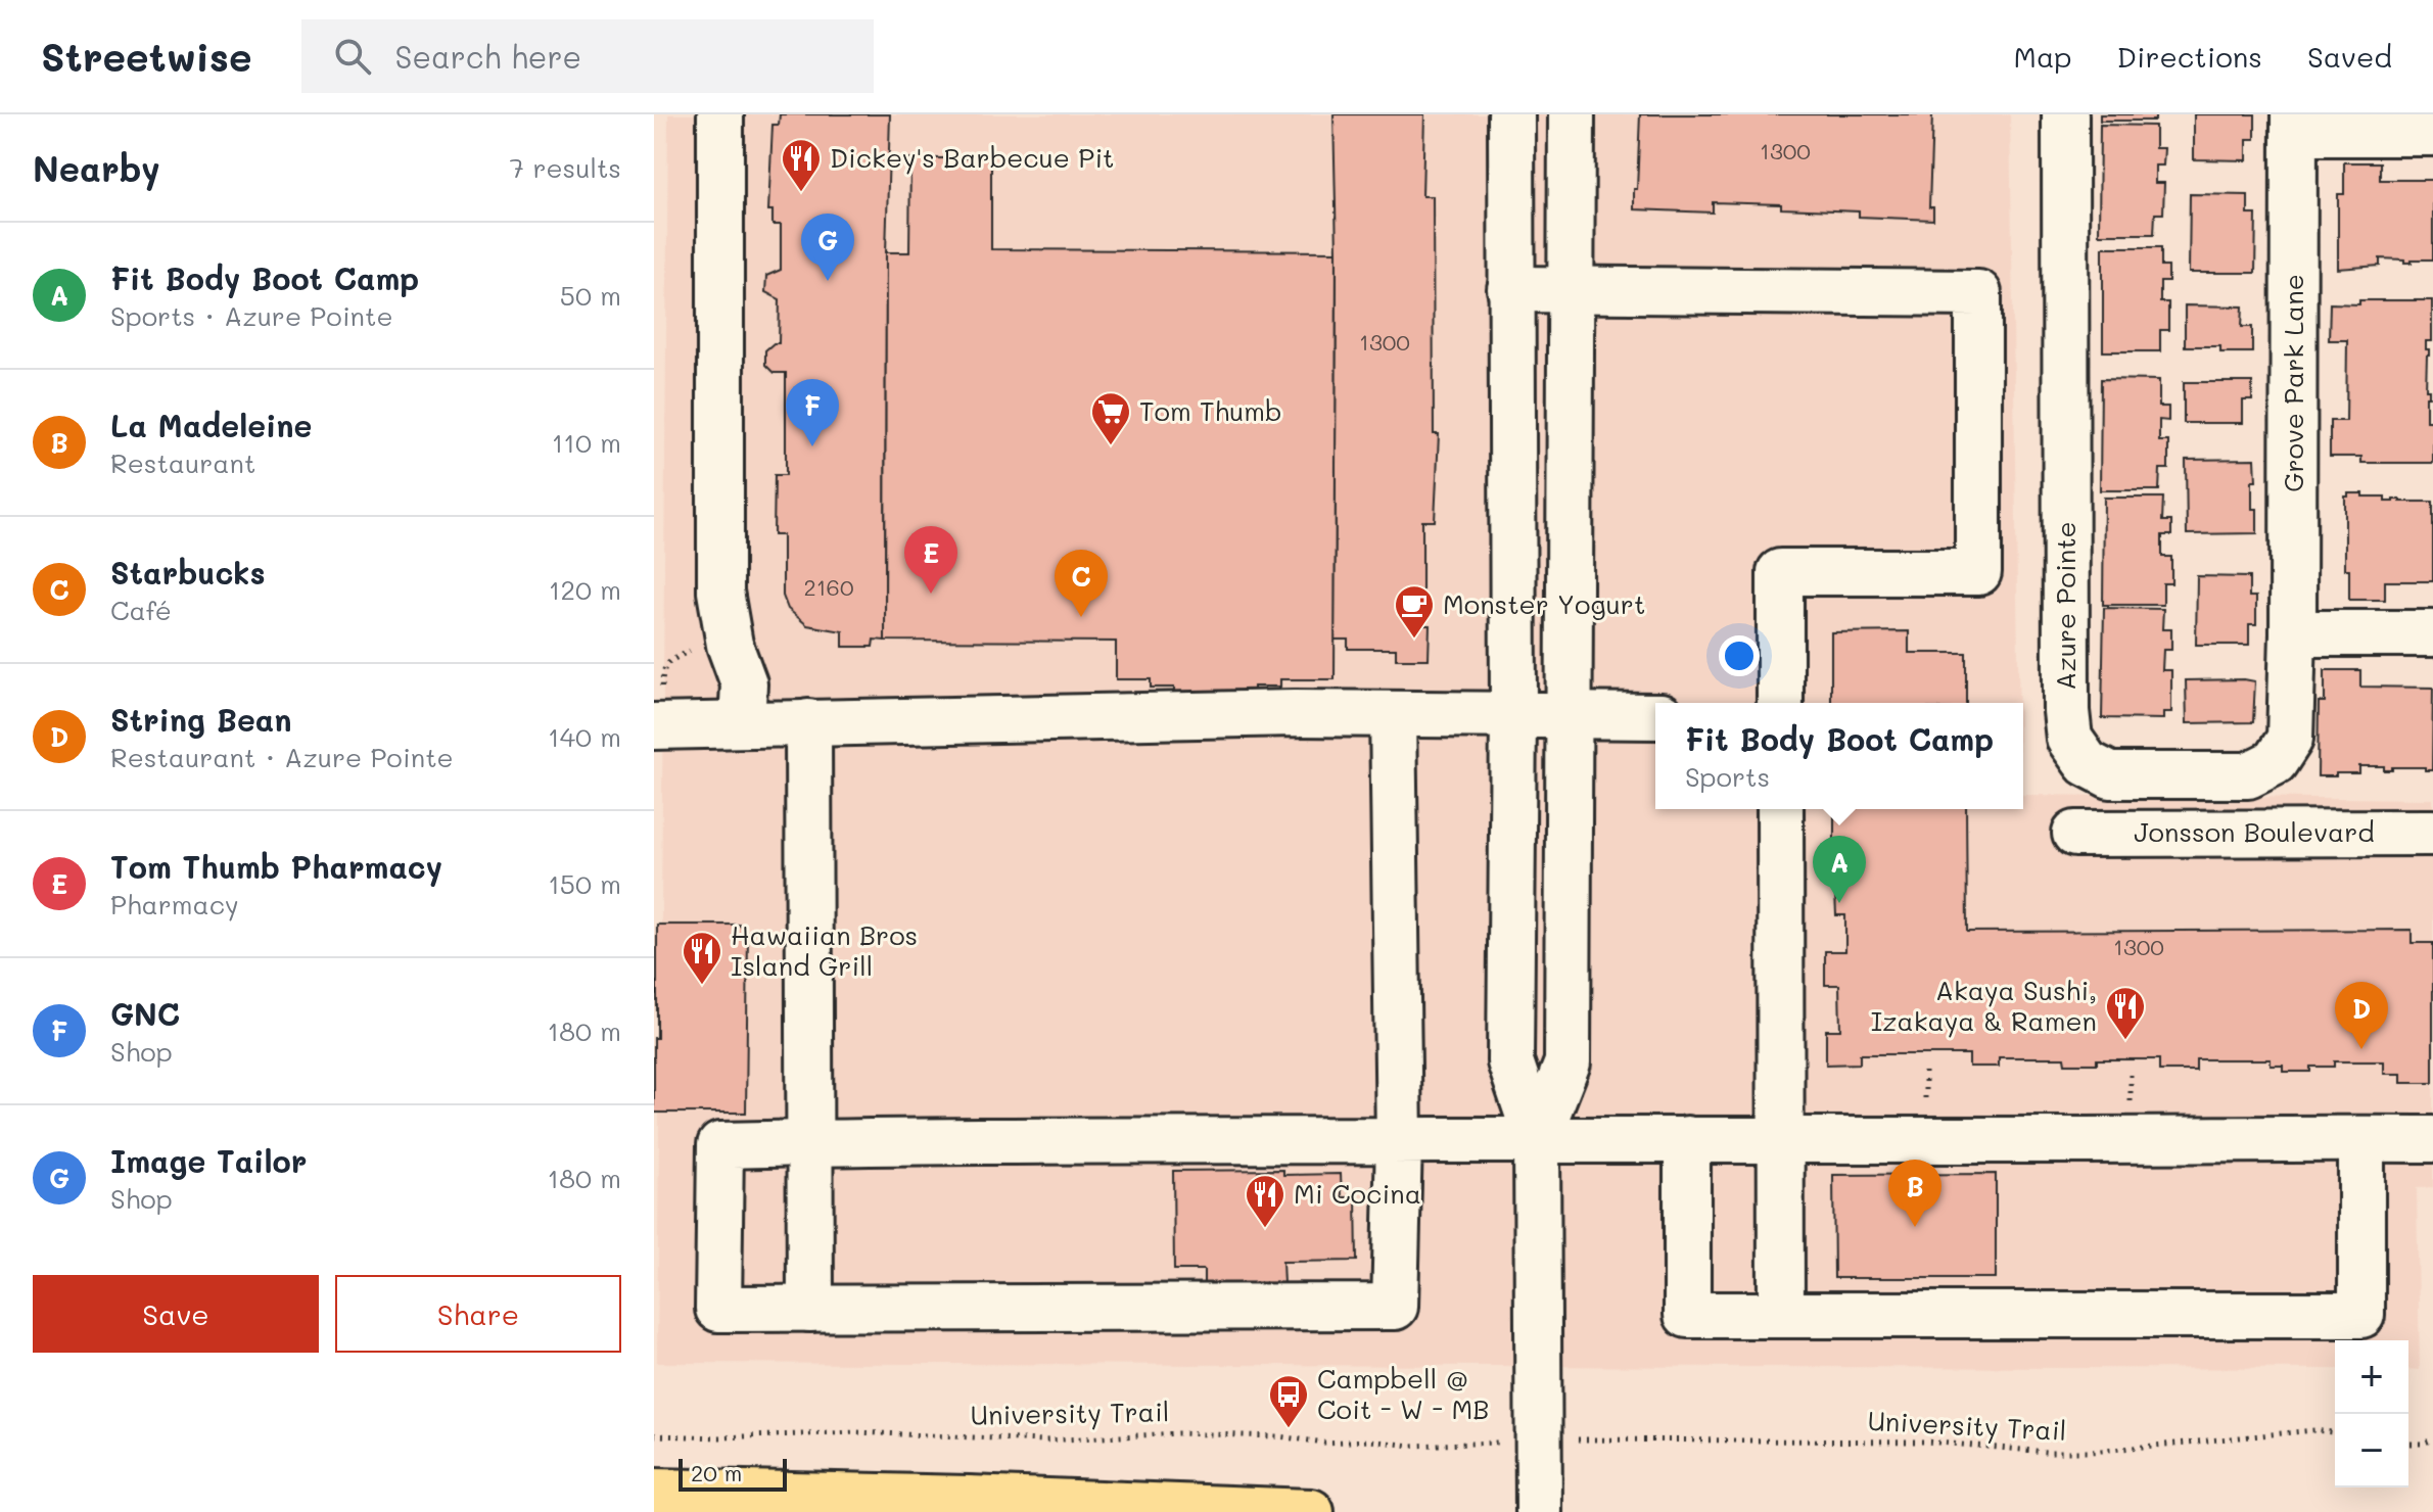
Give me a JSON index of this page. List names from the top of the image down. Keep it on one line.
{"streets":{"street":["Grove Park Lane","Azure Pointe","Jonsson Boulevard"],"path":["University Trail"]},"crossings":[["Grove Park Lane","Azure Pointe"]],"places":{"restaurant":["Dickey's Barbecue Pit","Hawaiian Bros Island Grill","Akaya Sushi, Izakaya & Ramen","Mi Cocina"],"supermarket":["Tom Thumb"],"cafe":["Monster Yogurt"],"bus stop":["Campbell @ Coit - W - MB"]},"house_numbers":["1300","1300","2160","1300"],"scale_bar":"20 m","page":{"header":"Streetwise","search":"Search here","nav":["Map","Directions","Saved"],"heading":["Nearby","7 results"],"pins":["G","F","E","C","A","D","B"],"list":[{"mark":"A","name":"Fit Body Boot Camp","note":"Sports · Azure Pointe","value":"50 m"},{"mark":"B","name":"La Madeleine","note":"Restaurant","value":"110 m"},{"mark":"C","name":"Starbucks","note":"Café","value":"120 m"},{"mark":"D","name":"String Bean","note":"Restaurant · Azure Pointe","value":"140 m"},{"mark":"E","name":"Tom Thumb Pharmacy","note":"Pharmacy","value":"150 m"},{"mark":"F","name":"GNC","note":"Shop","value":"180 m"},{"mark":"G","name":"Image Tailor","note":"Shop","value":"180 m"}],"popup":["Fit Body Boot Camp","Sports"],"buttons":["Save","Share"],"map_buttons":["+","−"],"scale":"20 m"}}
